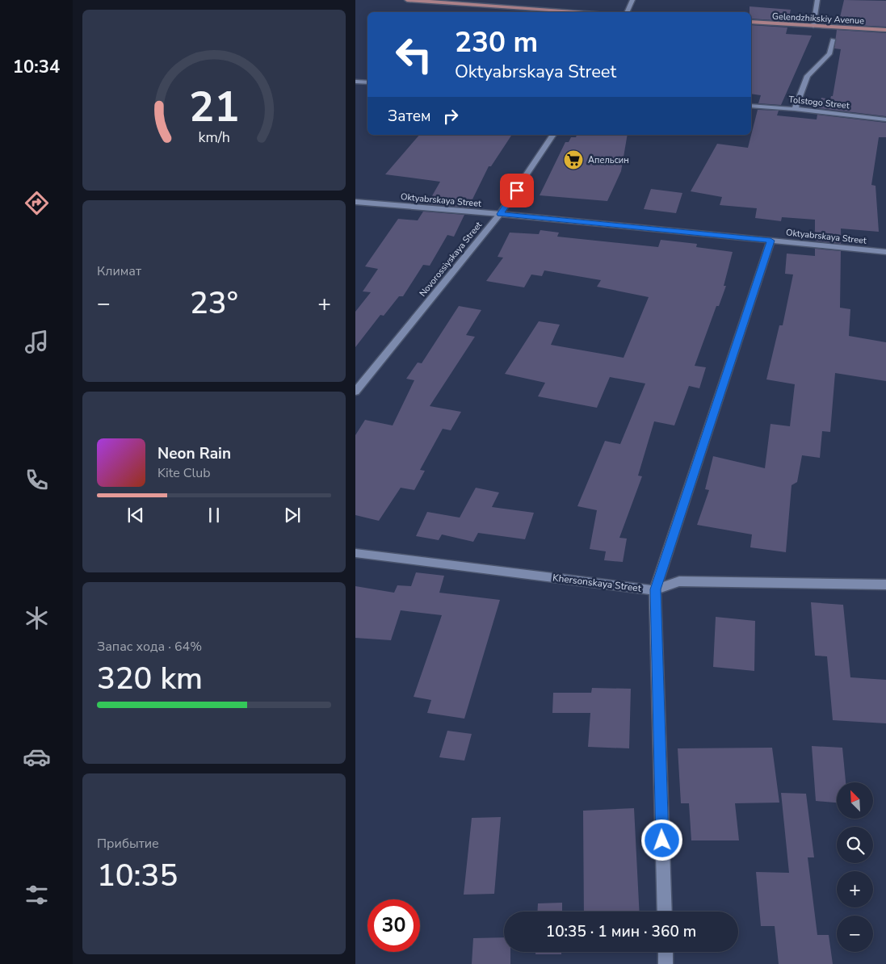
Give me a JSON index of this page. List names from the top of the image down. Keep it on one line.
{"streets":{"main road":["Gelendzhikskiy Avenue"],"street":["Tolstogo Street","Oktyabrskaya Street","Novorossiyskaya Street","Khersonskaya Street"]},"crossings":[["Oktyabrskaya Street","Novorossiyskaya Street"]],"places":{"supermarket":["Апельсин"]},"north":"top left","page":{"tabs":"10:34","turn":["230 m","Oktyabrskaya Street"],"then":"Затем","tile":["Климат",["Запас хода · 64%","320 km"],["Прибытие","10:35"]],"heat":["−","23°","+"],"song":["Neon Rain","Kite Club"],"map_buttons":["+","−"],"limit":"30","trip":"10:35 · 1 мин · 360 m","gauge":["21","km/h"]}}
